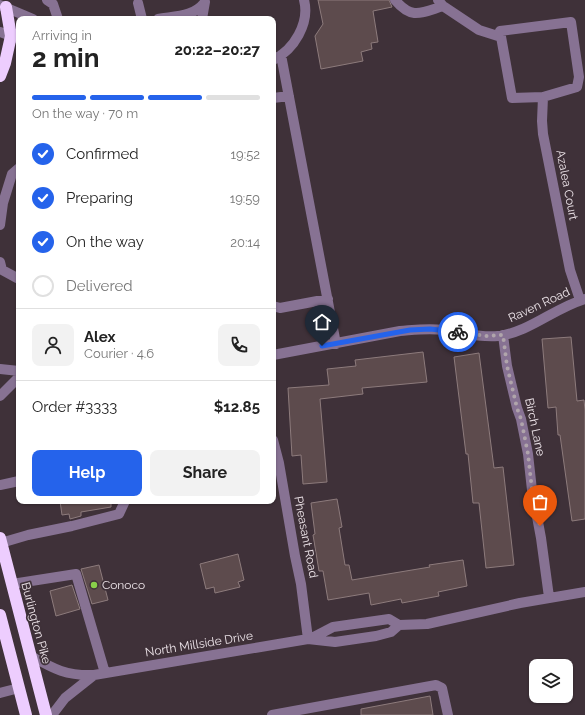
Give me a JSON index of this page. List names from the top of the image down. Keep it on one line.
{"streets":{"highway":["Burlington Pike"],"street":["Azalea Court","Raven Road","Birch Lane","Pheasant Road","North Millside Drive"]},"crossings":[["Azalea Court","Raven Road"],["Raven Road","Birch Lane"],["Birch Lane","North Millside Drive"],["Pheasant Road","North Millside Drive"],["Burlington Pike","North Millside Drive"]],"places":["Conoco"],"page":{"heading":["2 min","Arriving in","20:22–20:27"],"panel":["Alex","Courier · 4.6","Order #3333","$12.85"],"bar":"On the way · 70 m","list":[["Confirmed","19:52"],["Preparing","19:59"],["On the way","20:14"],"Delivered"],"buttons":["Help","Share"]}}
